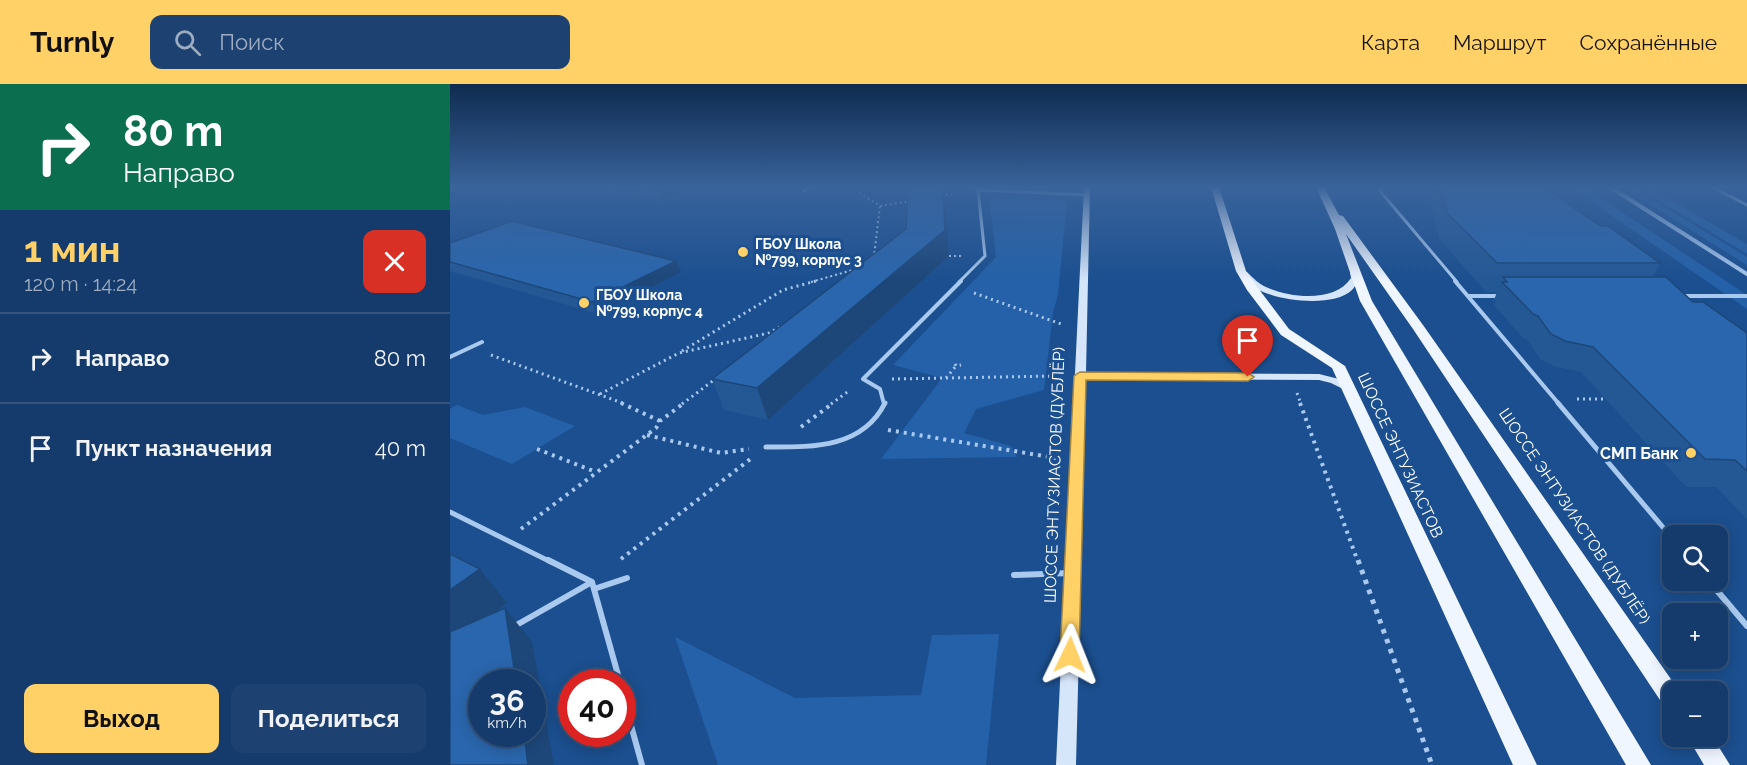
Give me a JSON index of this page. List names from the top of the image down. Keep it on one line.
{"streets":{"main road":["ШОССЕ ЭНТУЗИАСТОВ","ШОССЕ ЭНТУЗИАСТОВ (ДУБЛЁР)"]},"places":["ГБОУ Школа №799, корпус 3","ГБОУ Школа №799, корпус 4","СМП Банк"],"page":{"header":"Turnly","search":"Поиск","nav":["Карта","Маршрут","Сохранённые"],"turn":["80 m","Направо"],"heading":["1 мин","120 m · 14:24"],"list":[{"name":"Направо","value":"80 m"},{"name":"Пункт назначения","value":"40 m"}],"map_buttons":["+","−"],"speed":"36 km/h","limit":"40","buttons":["Выход","Поделиться"]}}
